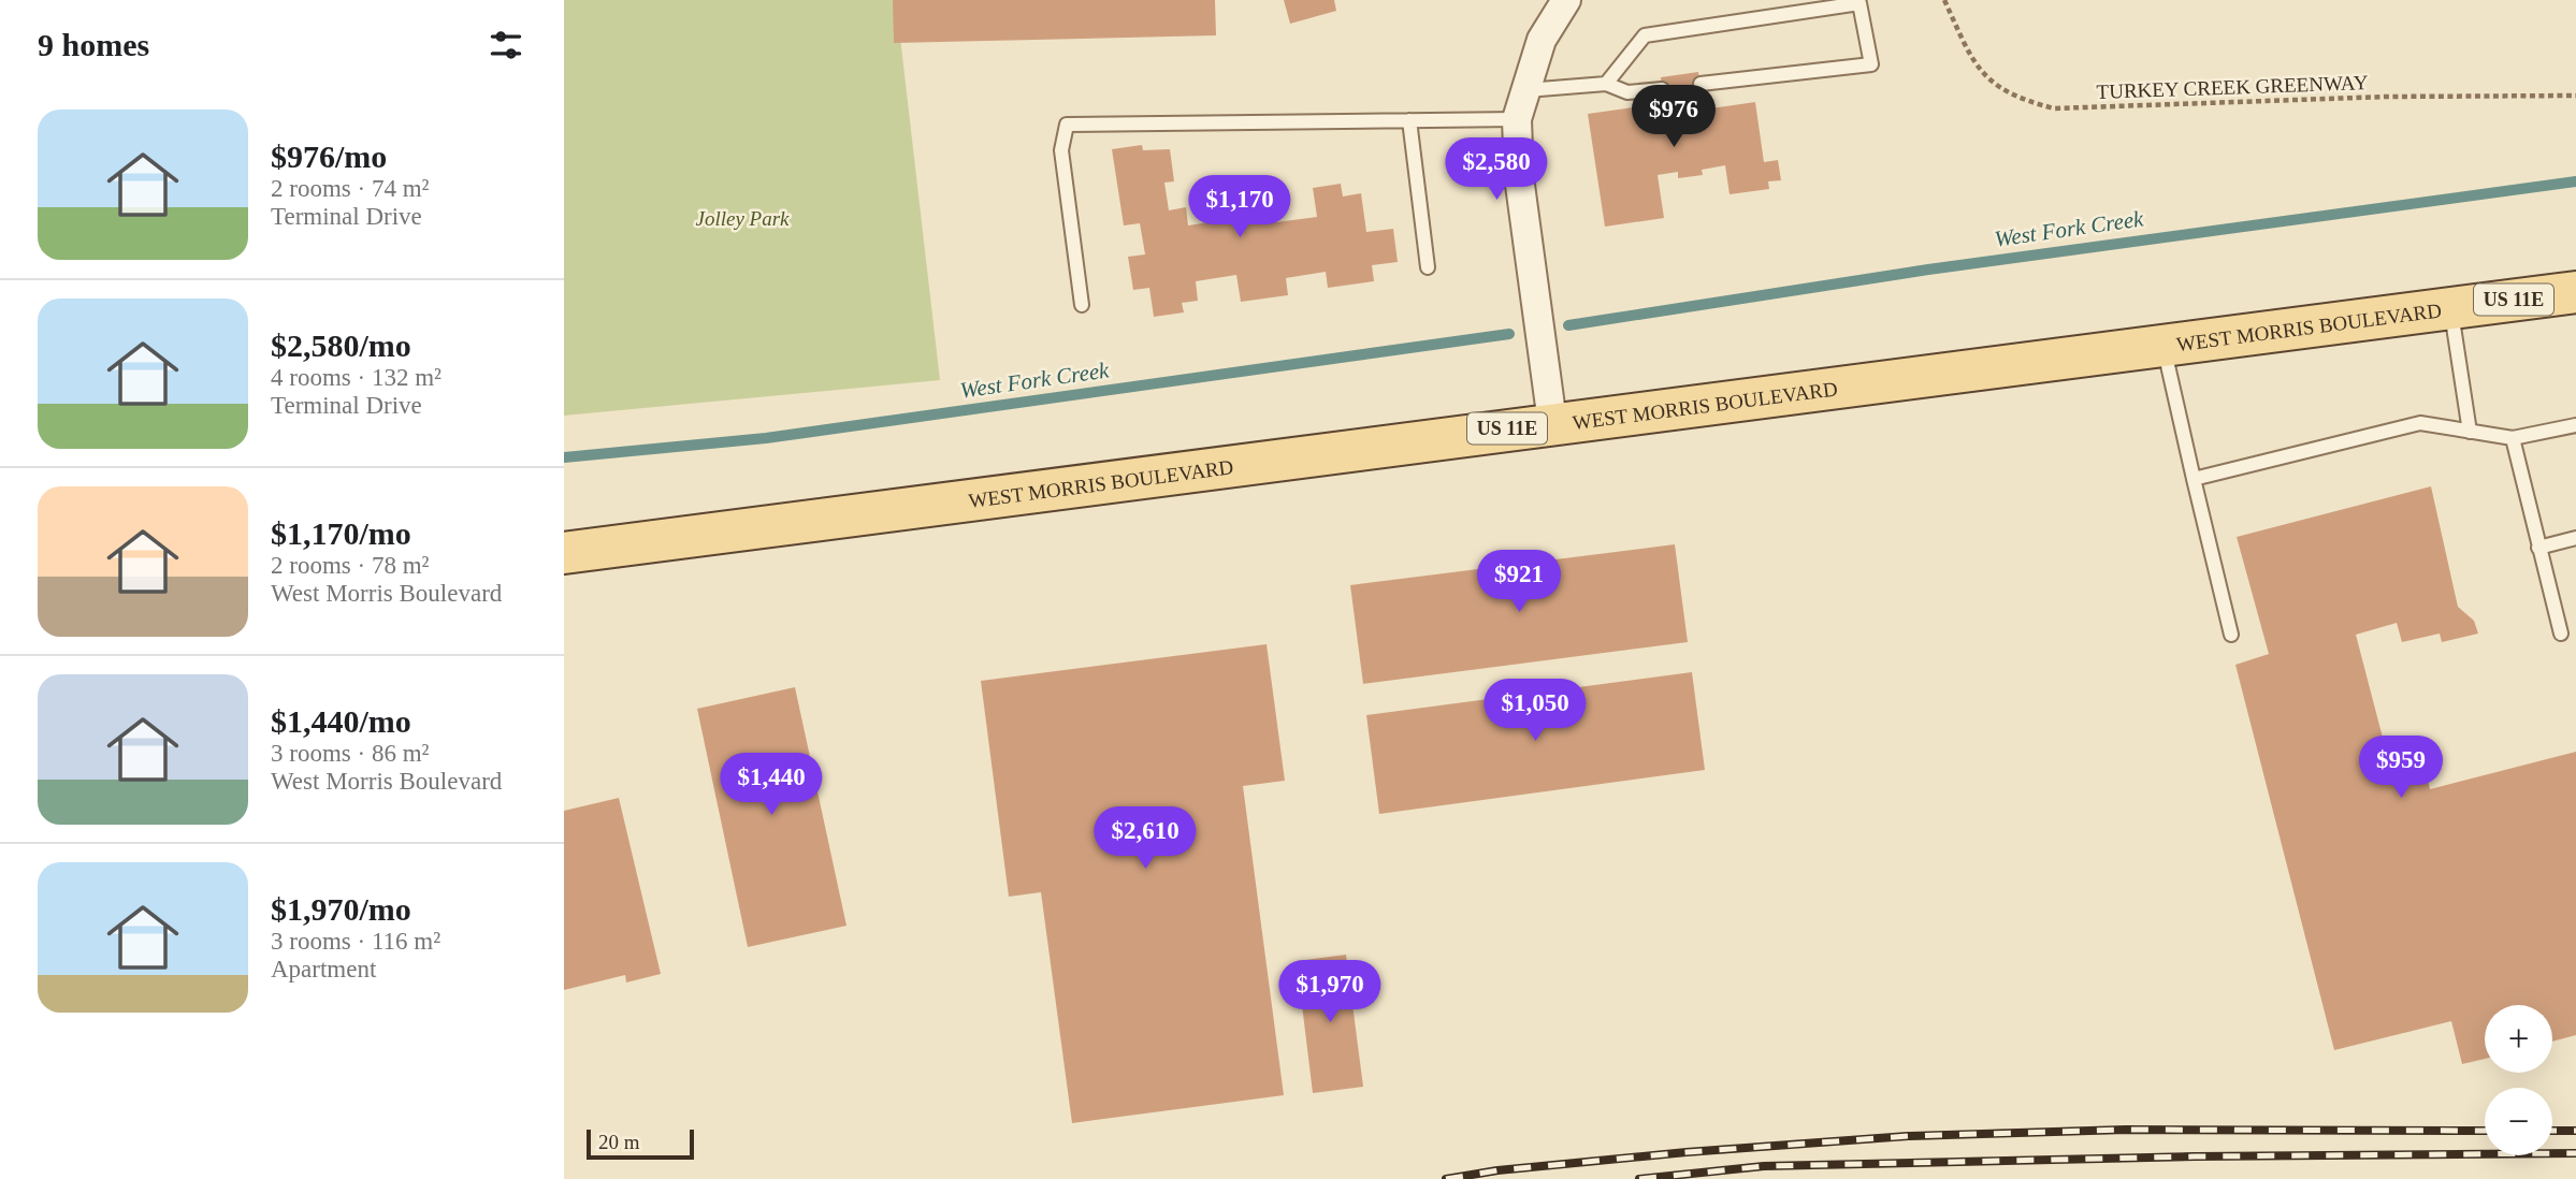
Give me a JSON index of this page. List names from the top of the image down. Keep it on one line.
{"streets":{"main road":["US 11E","WEST MORRIS BOULEVARD"],"path":["TURKEY CREEK GREENWAY"]},"water":["West Fork Creek"],"parks":["Jolley Park"],"scale_bar":"20 m","page":{"heading":"9 homes","price":["$976","$2,580","$1,170","$921","$1,050","$959","$1,440","$2,610","$1,970"],"list":[{"name":"$976/mo","note":"2 rooms · 74 m² · Terminal Drive"},{"name":"$2,580/mo","note":"4 rooms · 132 m² · Terminal Drive"},{"name":"$1,170/mo","note":"2 rooms · 78 m² · West Morris Boulevard"},{"name":"$1,440/mo","note":"3 rooms · 86 m² · West Morris Boulevard"},{"name":"$1,970/mo","note":"3 rooms · 116 m² · Apartment"}],"map_buttons":["+","−"],"scale":"20 m"}}
